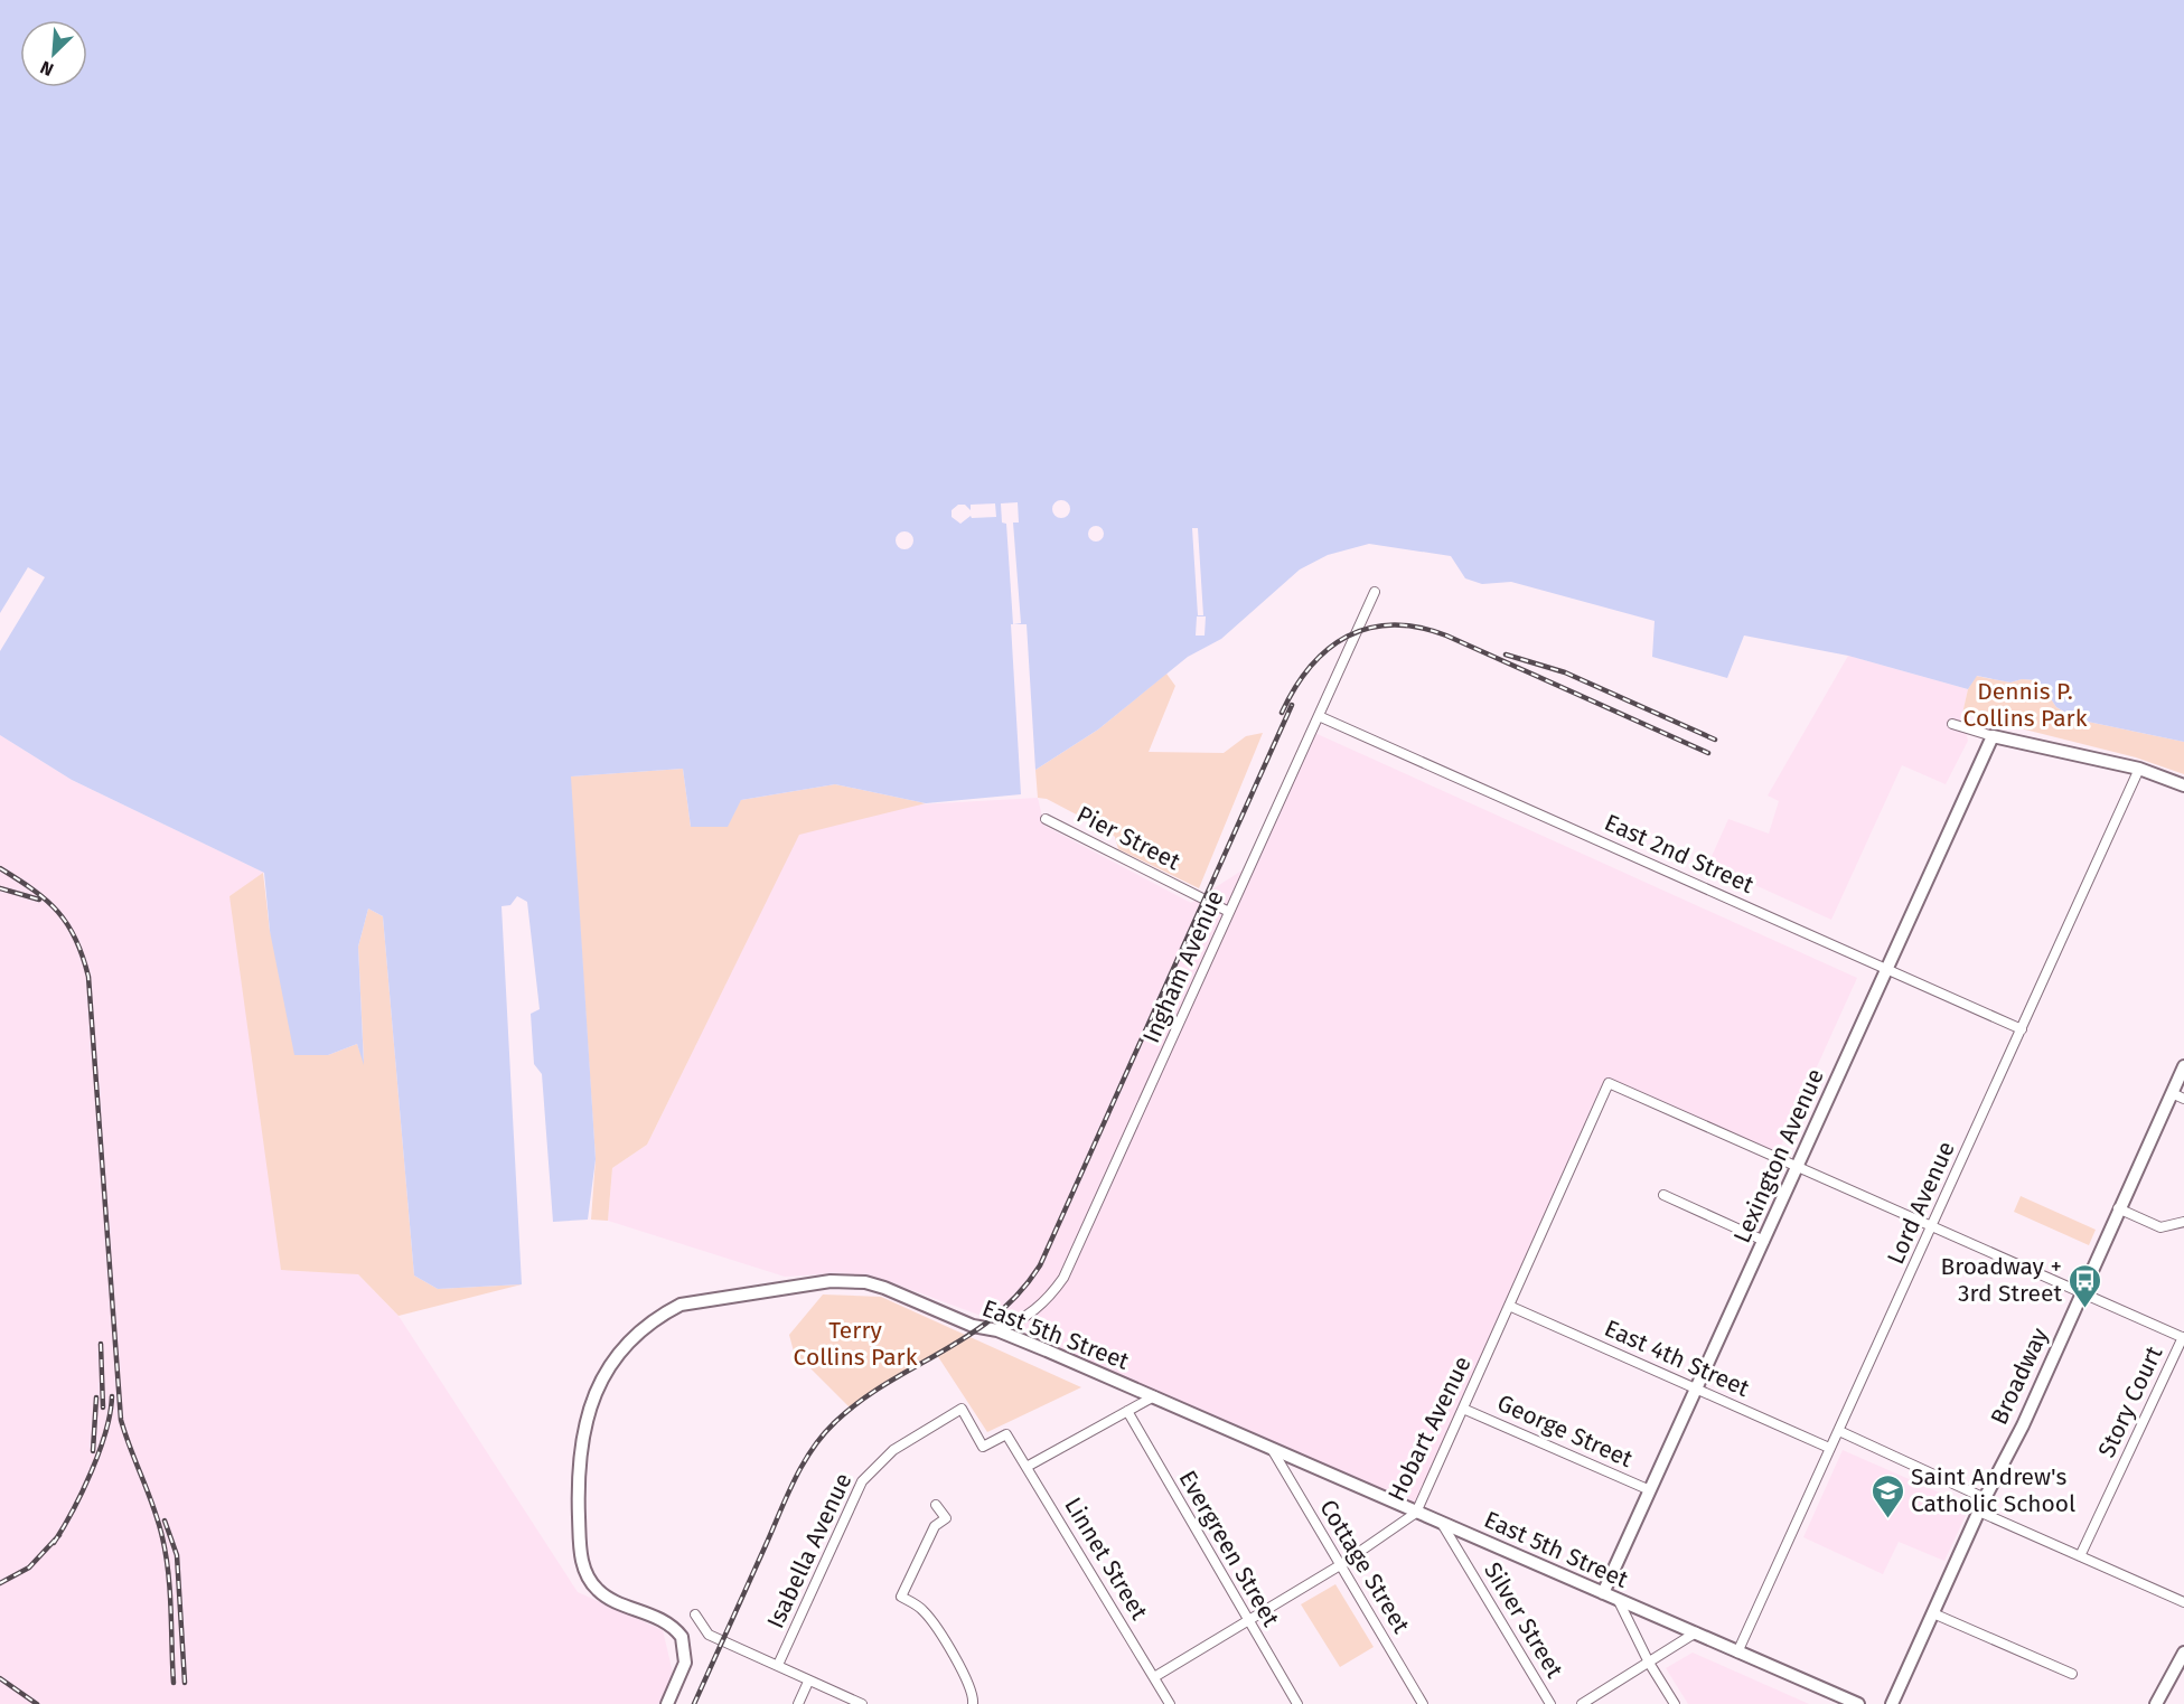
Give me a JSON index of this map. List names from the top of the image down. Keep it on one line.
{"streets":{"street":["Pier Street","East 2nd Street","Ingham Avenue","Lexington Avenue","Lord Avenue","East 5th Street","East 4th Street","Broadway","Story Court","Hobart Avenue","George Street","Evergreen Street","Isabella Avenue","Linnet Street","Cottage Street","Silver Street"]},"crossings":[["Pier Street","Ingham Avenue"],["East 2nd Street","Ingham Avenue"],["East 2nd Street","Lexington Avenue"],["East 2nd Street","Lord Avenue"],["Ingham Avenue","East 5th Street"],["Lexington Avenue","East 5th Street"],["Lexington Avenue","East 4th Street"],["Lexington Avenue","Hobart Avenue"],["Lexington Avenue","George Street"],["Lord Avenue","East 5th Street"],["Lord Avenue","East 4th Street"],["East 5th Street","Hobart Avenue"],["East 5th Street","Cottage Street"],["East 5th Street","Silver Street"],["East 4th Street","Hobart Avenue"],["Hobart Avenue","George Street"],["Hobart Avenue","Evergreen Street"],["Hobart Avenue","Linnet Street"],["Hobart Avenue","Cottage Street"],["Isabella Avenue","Linnet Street"]],"parks":["Dennis P. Collins Park","Terry Collins Park"],"places":{"bus stop":["Broadway + 3rd Street"],"school or university":["Saint Andrew's Catholic School"]},"north":"bottom left"}
